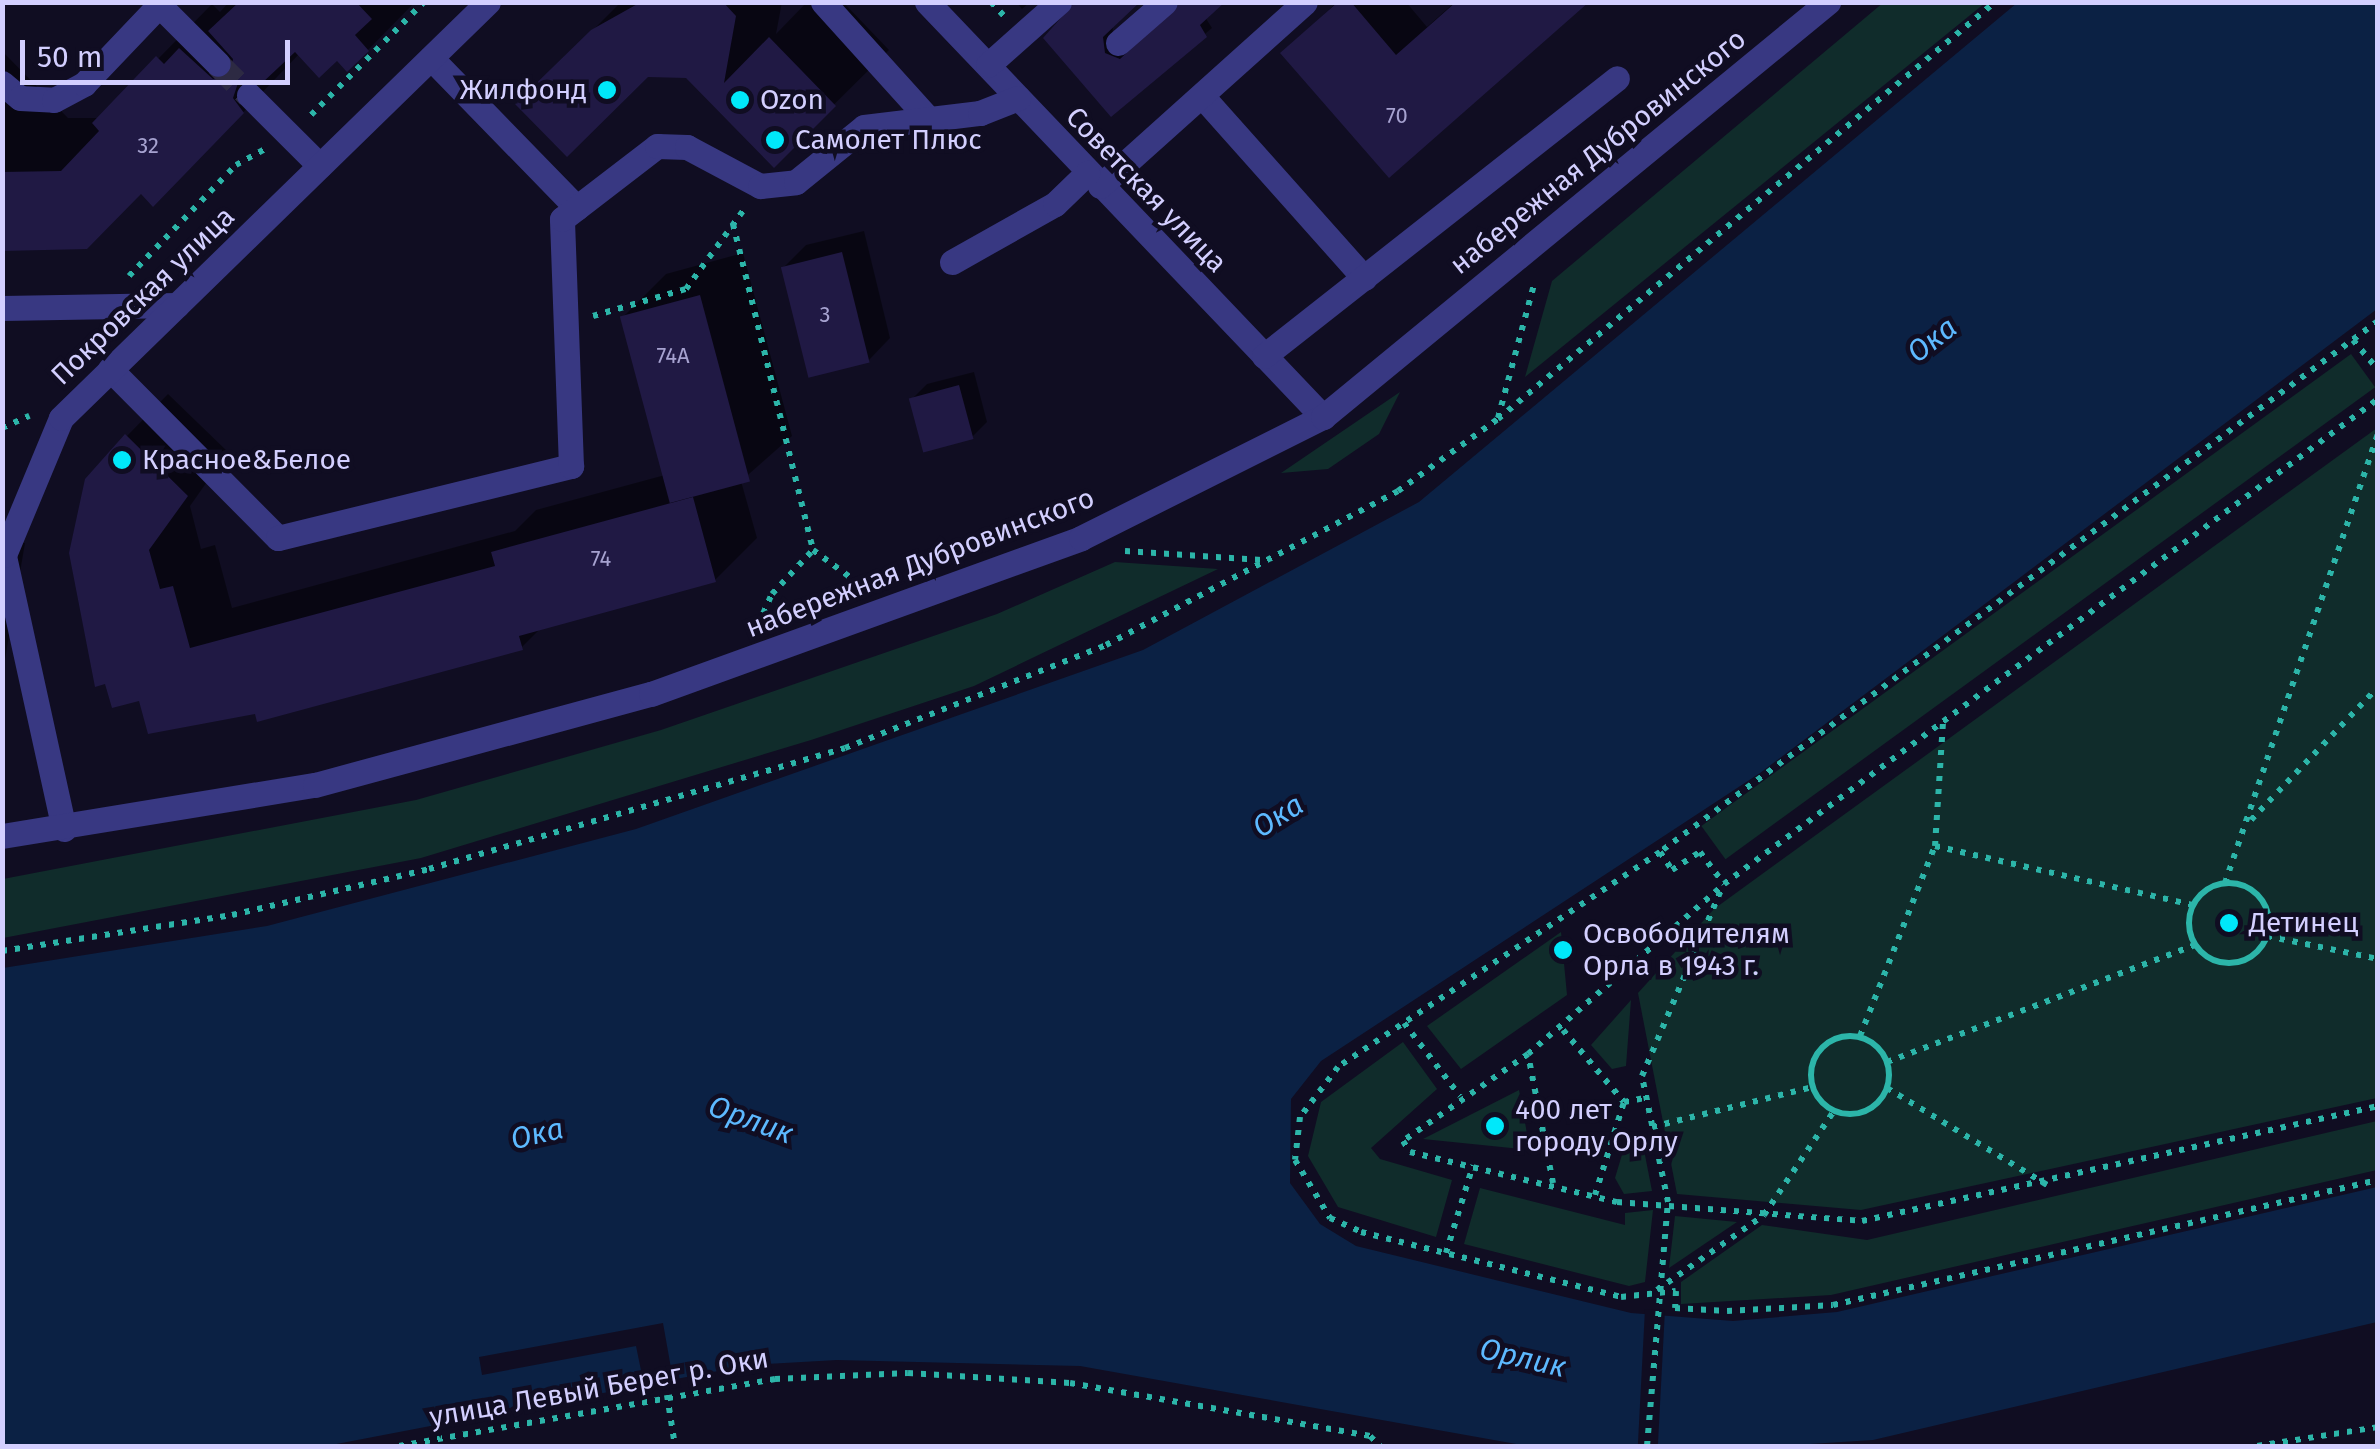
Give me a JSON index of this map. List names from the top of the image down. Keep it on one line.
{"streets":{"street":["набережная Дубровинского","Советская улица","Покровская улица"],"path":["улица Левый Берег р. Оки"]},"crossings":[["набережная Дубровинского","Советская улица"],["набережная Дубровинского","Покровская улица"]],"water":["Ока","Орлик"],"places":["Жилфонд","Ozon","Самолет Плюс","Красное&Белое","Детинец","Освободителям Орла в 1943 г.","400 лет городу Орлу"],"house_numbers":["70","32","3","74А","74"],"scale_bar":"50 m"}
